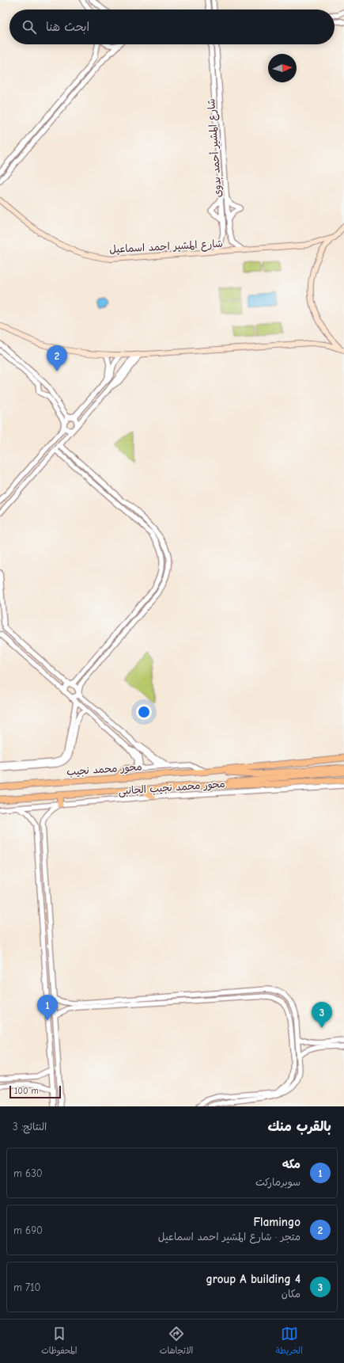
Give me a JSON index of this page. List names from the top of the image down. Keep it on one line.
{"streets":{"main road":["شارع المشير احمد اسماعيل","محور محمد نجيب"],"street":["شارع المشير أحمد بدوى","محور محمد نجيب الجانبى"]},"crossings":[["شارع المشير أحمد بدوى","شارع المشير احمد اسماعيل"],["محور محمد نجيب","محور محمد نجيب الجانبى"]],"scale_bar":"100 m","north":"right","page":{"search":"ابحث هنا","pins":["2","1","3"],"scale":"100 m","heading":["بالقرب منك","النتائج: 3"],"list":[{"mark":"1","name":"مكه","note":"سوبرماركت","value":"630 m"},{"mark":"2","name":"Flamingo","note":"متجر · شارع المشير احمد اسماعيل","value":"690 m"},{"mark":"3","name":"group A building 4","note":"مكان","value":"710 m"}],"nav":["الخريطة","الاتجاهات","المحفوظات"]}}
